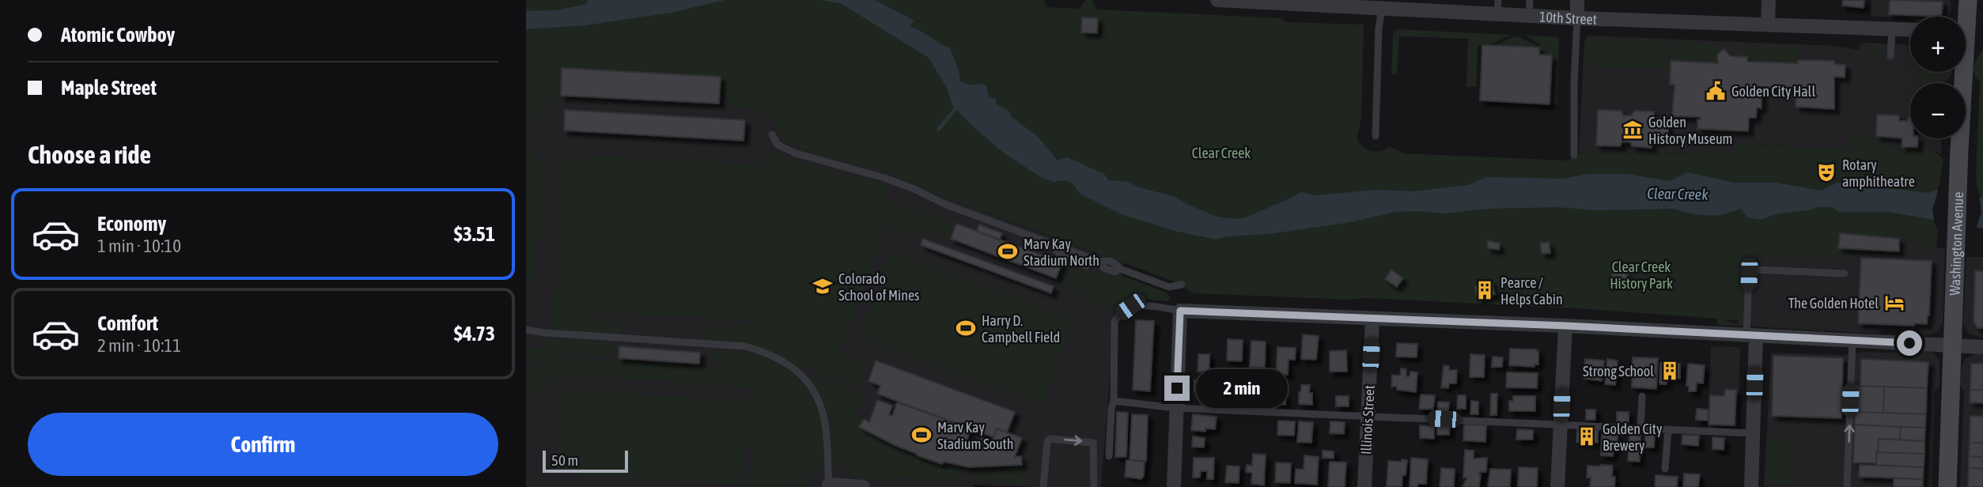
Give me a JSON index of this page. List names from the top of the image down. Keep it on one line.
{"streets":{"street":["10th Street","Washington Avenue","Illinois Street"]},"water":["Clear Creek"],"parks":["Clear Creek","Clear Creek History Park"],"places":{"public building":["Golden City Hall"],"museum":["Golden History Museum"],"theatre":["Rotary amphitheatre"],"sports":["Marv Kay Stadium North","Harry D. Campbell Field","Marv Kay Stadium South"],"school or university":["Colorado School of Mines"],"building":["Pearce / Helps Cabin","Strong School","Golden City Brewery"],"hotel":["The Golden Hotel"]},"scale_bar":"50 m","page":{"banner":["Atomic Cowboy","Maple Street"],"map_buttons":["+","−"],"heading":"Choose a ride","list":[{"name":"Economy","note":"1 min · 10:10","value":"$3.51"},{"name":"Comfort","note":"2 min · 10:11","value":"$4.73"}],"bubble":"2 min","buttons":"Confirm","scale":"50 m"}}
